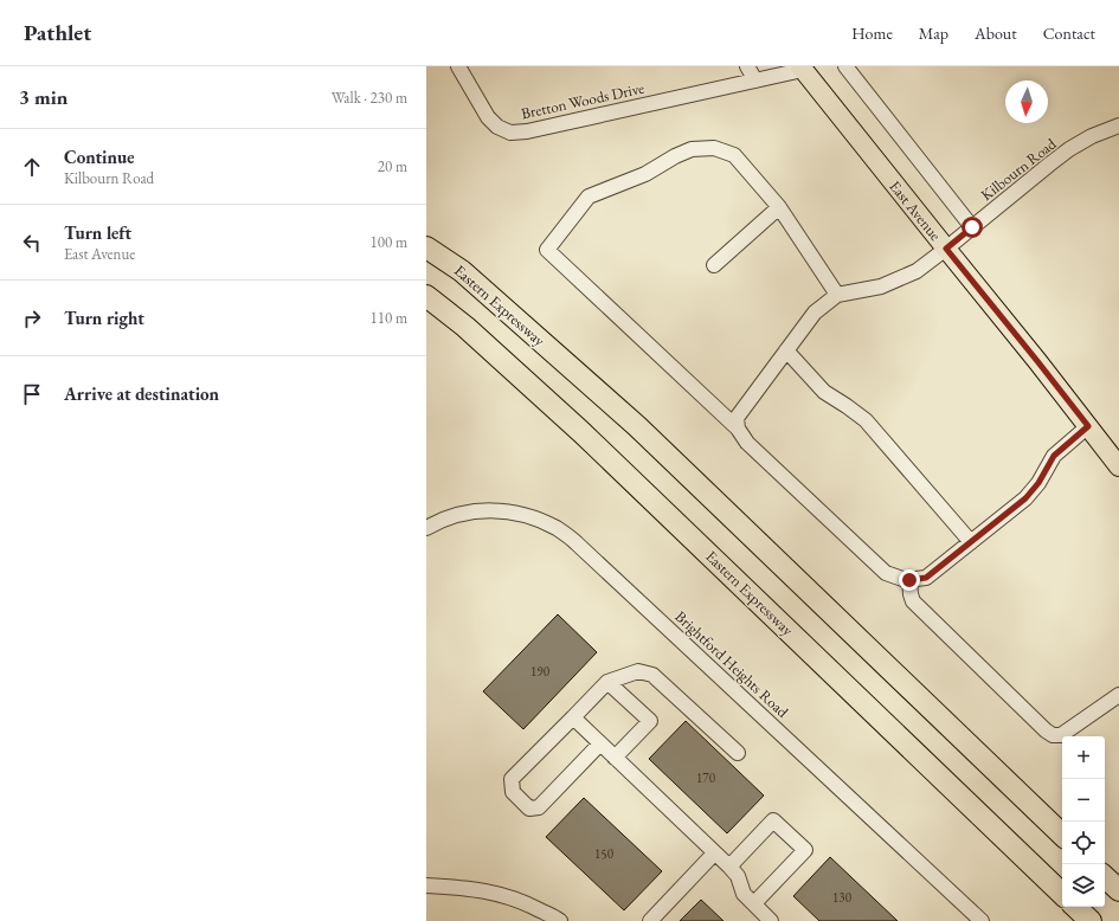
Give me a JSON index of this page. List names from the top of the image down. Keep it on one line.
{"streets":{"highway":["Eastern Expressway"],"main road":["East Avenue"],"street":["Bretton Woods Drive","Kilbourn Road","Brightford Heights Road"]},"crossings":[["Bretton Woods Drive","East Avenue"],["Kilbourn Road","East Avenue"]],"house_numbers":["190","170","150","130"],"north":"bottom","page":{"header":"Pathlet","nav":["Home","Map","About","Contact"],"heading":["3 min","Walk · 230 m"],"list":[["Continue","Kilbourn Road","20 m"],["Turn left","East Avenue","100 m"],["Turn right","110 m"],"Arrive at destination"],"map_buttons":["+","−"]}}
